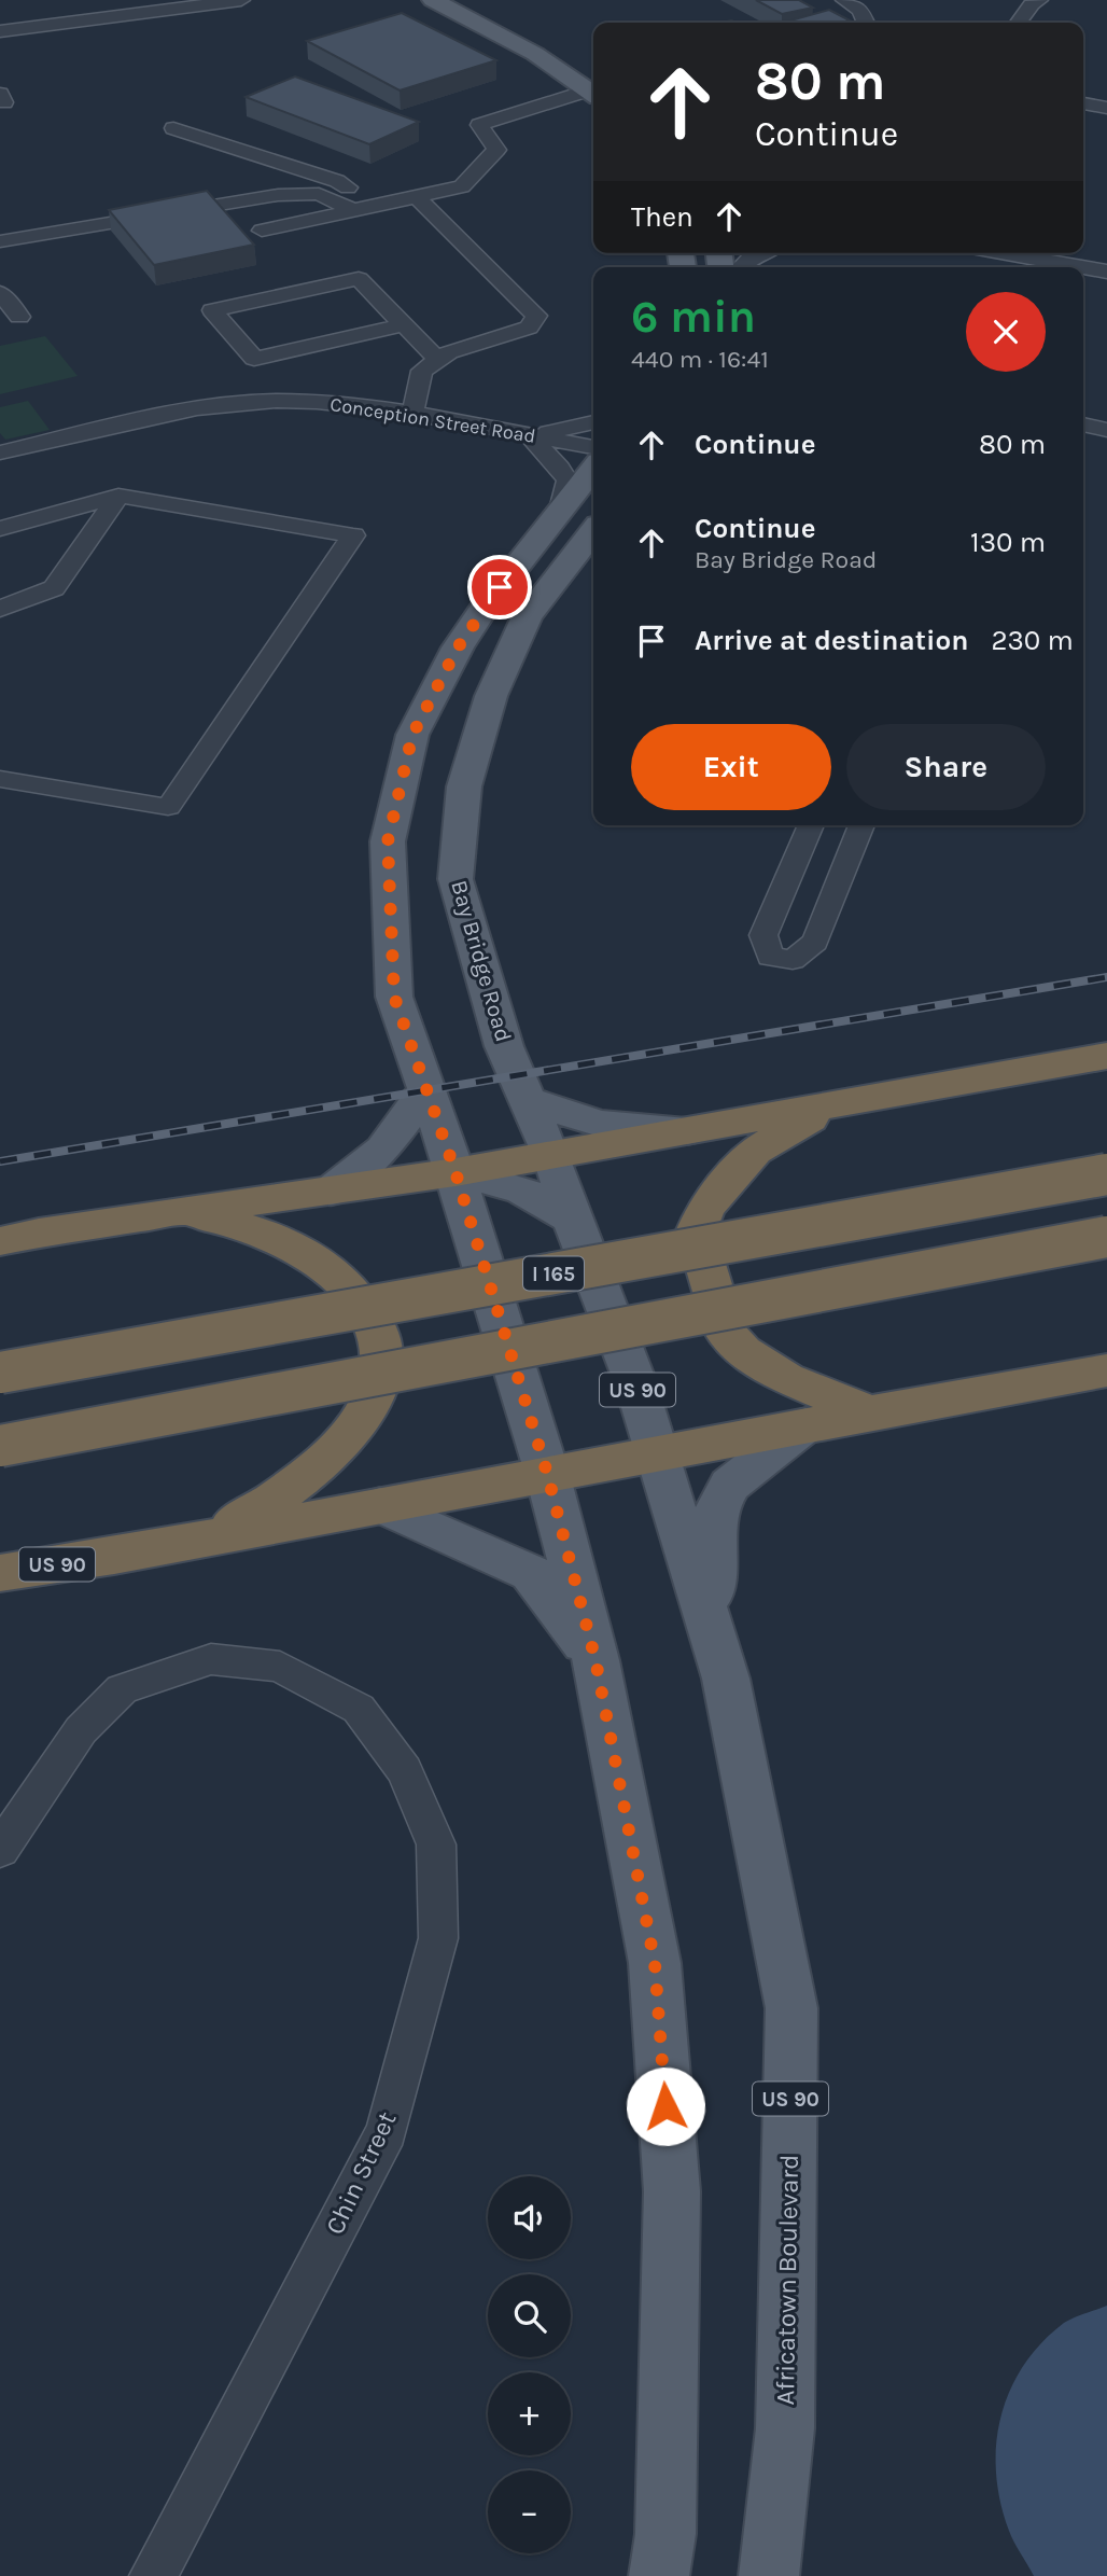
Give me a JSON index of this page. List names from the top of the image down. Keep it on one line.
{"streets":{"highway":["I 165","US 90"],"main road":["Bay Bridge Road","Africatown Boulevard"],"street":["Conception Street Road","Chin Street"]},"crossings":[["Bay Bridge Road","US 90"],["US 90","Africatown Boulevard"]],"page":{"turn":["80 m","Continue"],"then":"Then","heading":["6 min","440 m · 16:41"],"list":[{"name":"Continue","value":"80 m"},{"name":"Continue","note":"Bay Bridge Road","value":"130 m"},{"name":"Arrive at destination","value":"230 m"}],"buttons":["Exit","Share"],"map_buttons":["+","−"]}}
